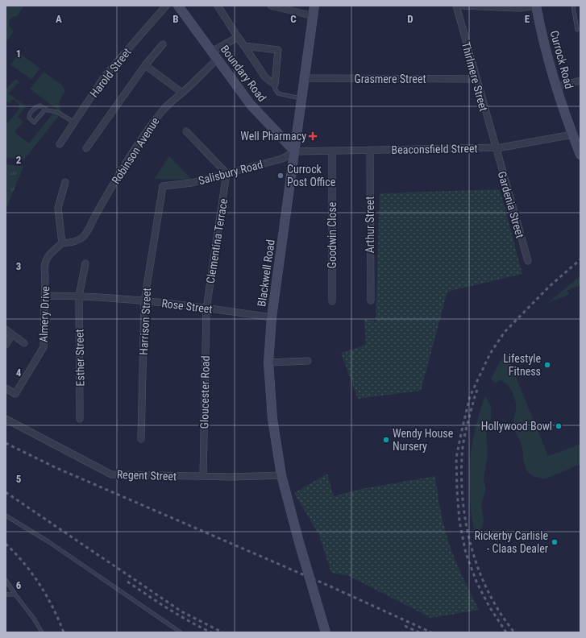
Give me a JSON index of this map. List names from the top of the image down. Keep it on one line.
{"streets":{"street":["Currock Road","Harold Street","Boundary Road","Thirlmere Street","Grasmere Street","Beaconsfield Street","Robinson Avenue","Salisbury Road","Gardenia Street","Arthur Street","Goodwin Close","Clementina Terrace","Blackwell Road","Rose Street","Almery Drive","Harrison Street","Esther Street","Gloucester Road","Regent Street"]},"crossings":[["Currock Road","Beaconsfield Street"],["Boundary Road","Beaconsfield Street"],["Boundary Road","Robinson Avenue"],["Boundary Road","Salisbury Road"],["Boundary Road","Blackwell Road"],["Thirlmere Street","Grasmere Street"],["Thirlmere Street","Beaconsfield Street"],["Thirlmere Street","Gardenia Street"],["Grasmere Street","Blackwell Road"],["Beaconsfield Street","Salisbury Road"],["Beaconsfield Street","Gardenia Street"],["Beaconsfield Street","Arthur Street"],["Beaconsfield Street","Goodwin Close"],["Beaconsfield Street","Blackwell Road"],["Robinson Avenue","Almery Drive"],["Salisbury Road","Clementina Terrace"],["Salisbury Road","Blackwell Road"],["Salisbury Road","Harrison Street"],["Clementina Terrace","Rose Street"],["Clementina Terrace","Gloucester Road"],["Blackwell Road","Rose Street"],["Blackwell Road","Regent Street"],["Rose Street","Almery Drive"],["Rose Street","Harrison Street"],["Rose Street","Esther Street"],["Rose Street","Gloucester Road"],["Gloucester Road","Regent Street"]],"places":{"health":["Well Pharmacy"],"other":["Currock Post Office","Lifestyle Fitness","Hollywood Bowl","Wendy House Nursery","Rickerby Carlisle - Claas Dealer"]},"grid":{"columns":["A","B","C","D","E"],"rows":["1","2","3","4","5","6"]}}
